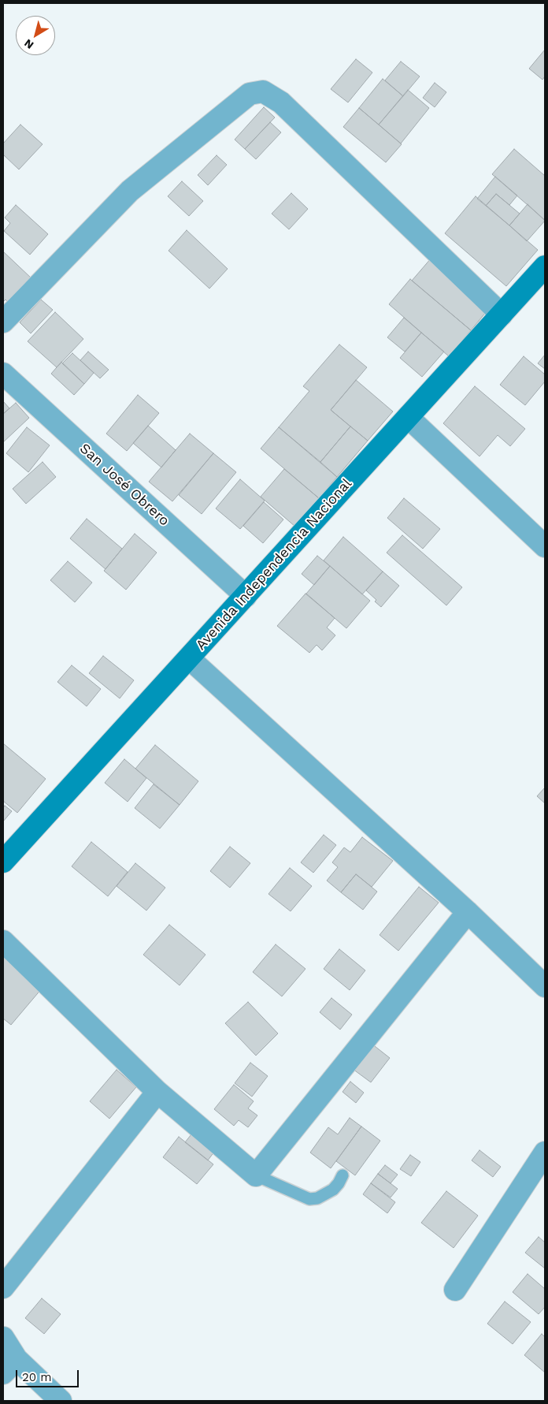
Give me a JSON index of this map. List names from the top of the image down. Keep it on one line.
{"streets":{"main road":["Avenida Independencia Nacional"],"street":["San José Obrero"]},"crossings":[["San José Obrero","Avenida Independencia Nacional"]],"scale_bar":"20 m","north":"bottom left"}
